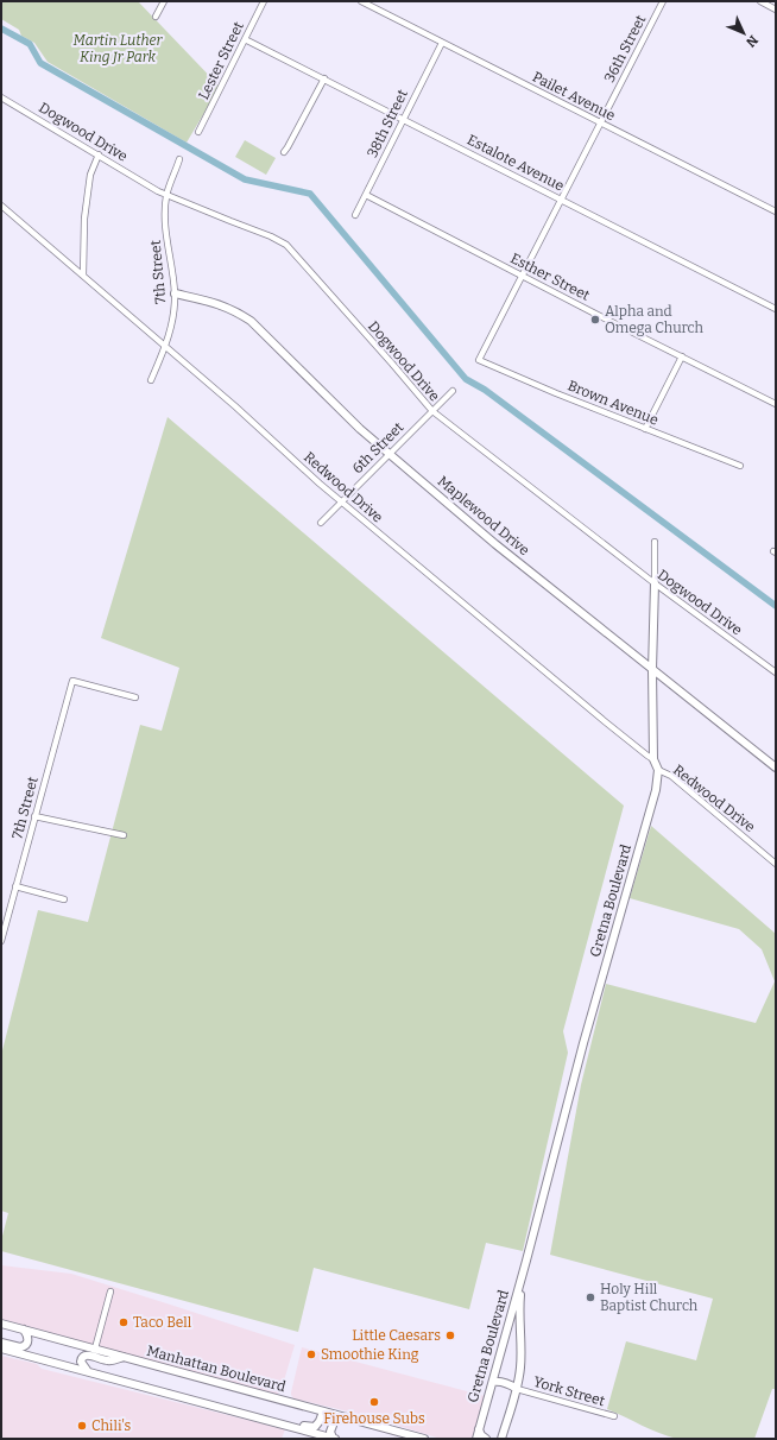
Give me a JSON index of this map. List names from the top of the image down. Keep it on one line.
{"streets":{"street":["36th Street","Lester Street","Pailet Avenue","38th Street","Dogwood Drive","Estalote Avenue","7th Street","Esther Street","Brown Avenue","6th Street","Redwood Drive","Maplewood Drive","Gretna Boulevard","Manhattan Boulevard","York Street"]},"crossings":[["36th Street","Pailet Avenue"],["36th Street","Estalote Avenue"],["36th Street","Esther Street"],["36th Street","Brown Avenue"],["Lester Street","Estalote Avenue"],["Pailet Avenue","38th Street"],["38th Street","Estalote Avenue"],["38th Street","Esther Street"],["Dogwood Drive","7th Street"],["Dogwood Drive","6th Street"],["7th Street","Redwood Drive"],["7th Street","Maplewood Drive"],["6th Street","Redwood Drive"],["6th Street","Maplewood Drive"],["Redwood Drive","Gretna Boulevard"],["Gretna Boulevard","York Street"]],"parks":["Martin Luther King Jr Park"],"places":["Alpha and Omega Church","Holy Hill Baptist Church","Taco Bell","Little Caesars","Smoothie King","Firehouse Subs","Chili's"],"north":"bottom right"}
